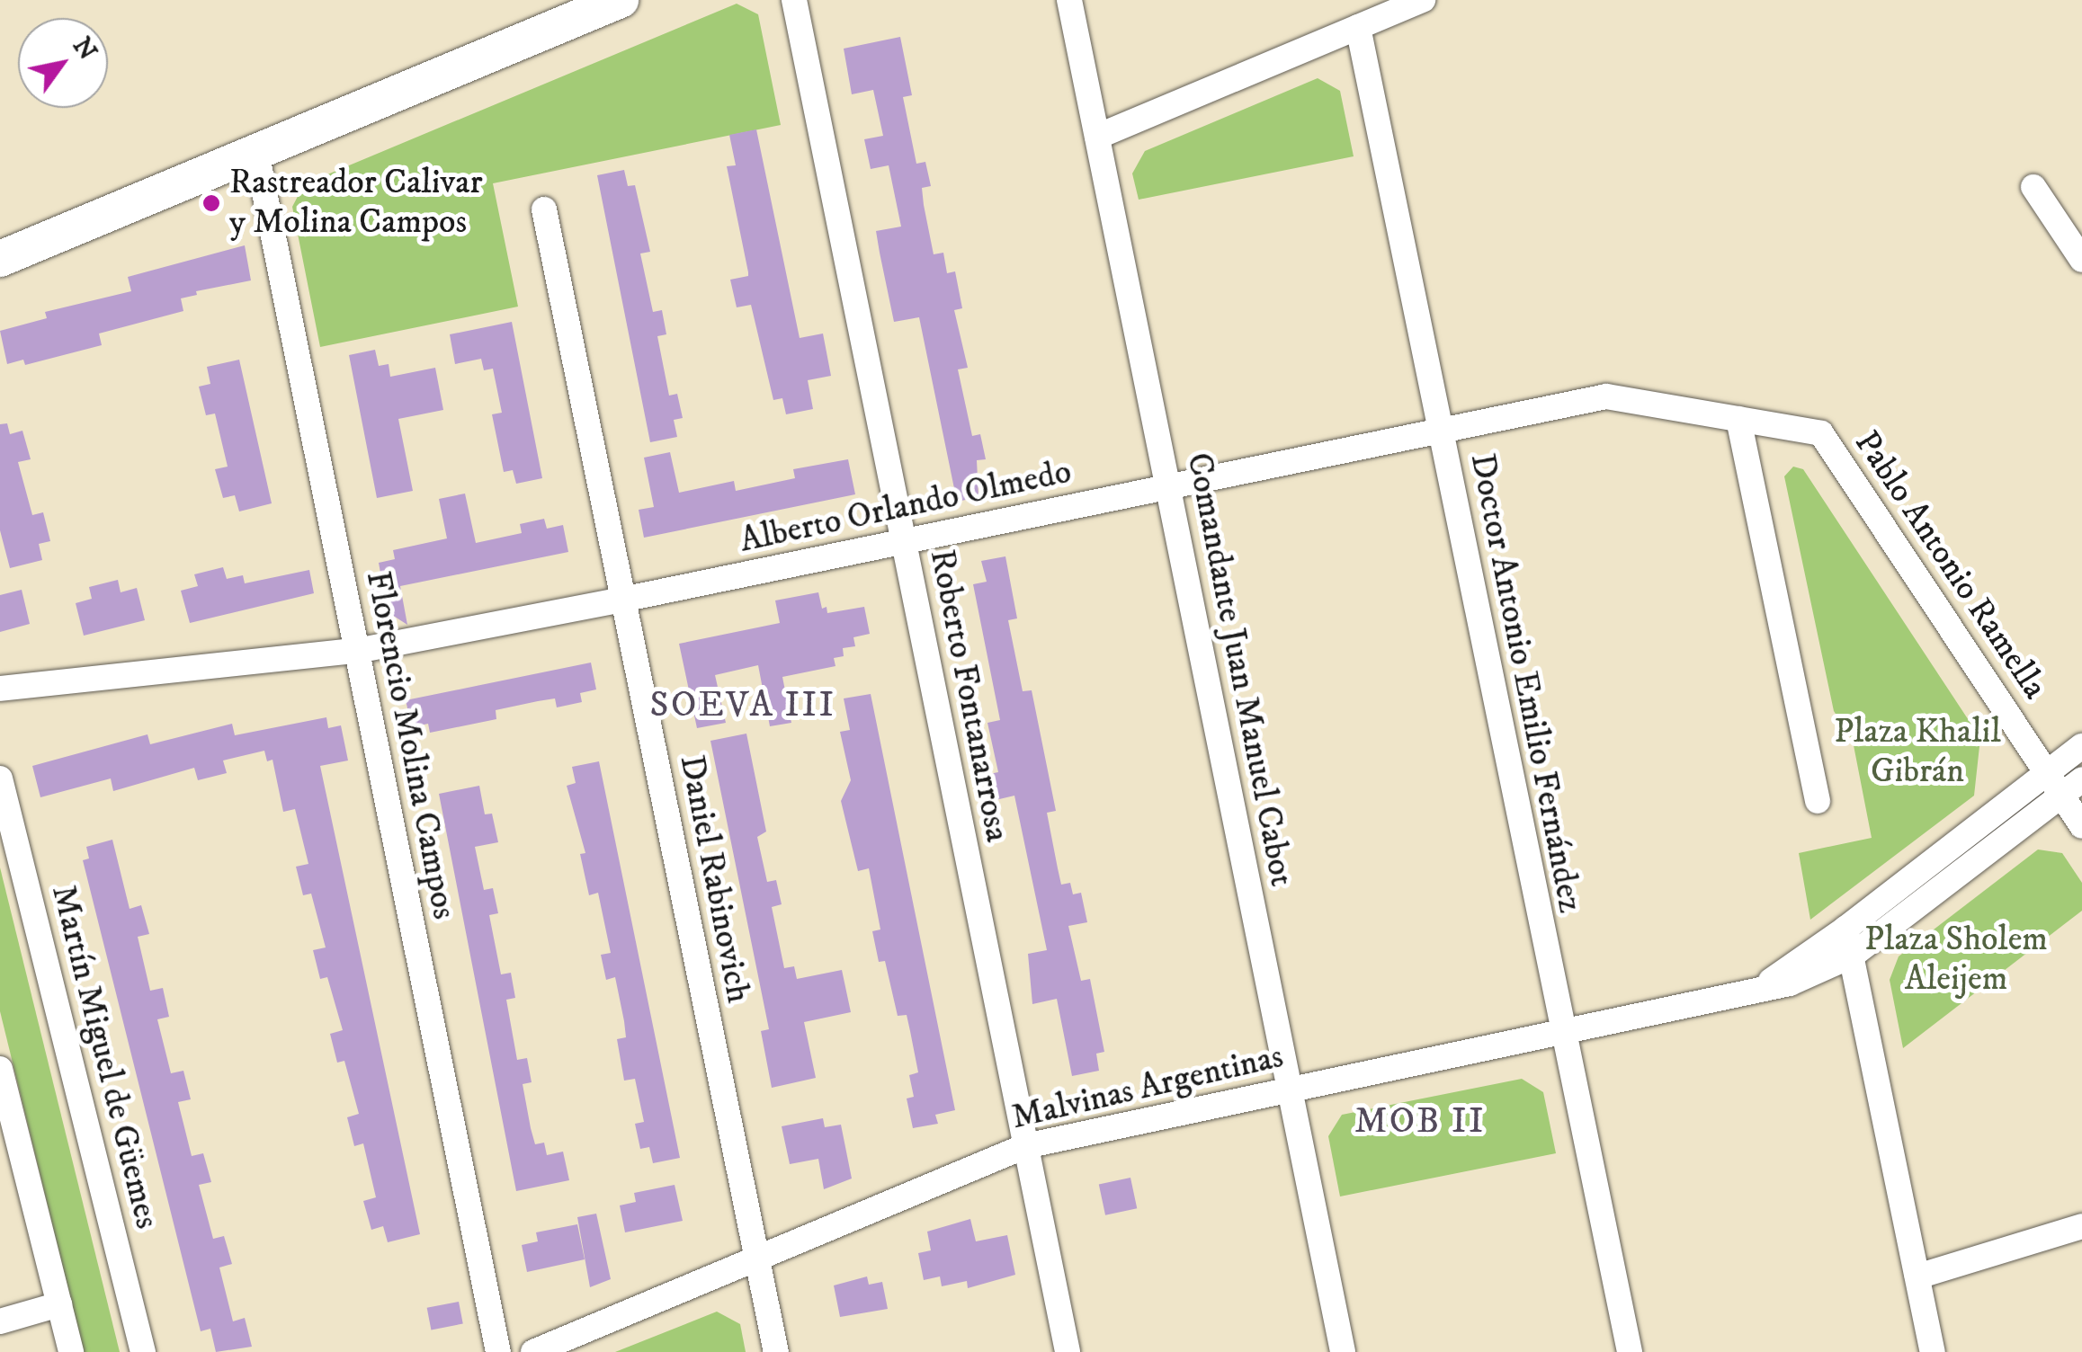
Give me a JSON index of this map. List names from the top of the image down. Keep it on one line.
{"streets":{"street":["Alberto Orlando Olmedo","Pablo Antonio Ramella","Comandante Juan Manuel Cabot","Doctor Antonio Emilio Fernández","Roberto Fontanarrosa","Florencio Molina Campos","Daniel Rabinovich","Martín Miguel de Güemes","Malvinas Argentinas"]},"crossings":[["Alberto Orlando Olmedo","Pablo Antonio Ramella"],["Alberto Orlando Olmedo","Comandante Juan Manuel Cabot"],["Alberto Orlando Olmedo","Doctor Antonio Emilio Fernández"],["Alberto Orlando Olmedo","Roberto Fontanarrosa"],["Alberto Orlando Olmedo","Florencio Molina Campos"],["Alberto Orlando Olmedo","Daniel Rabinovich"],["Pablo Antonio Ramella","Malvinas Argentinas"],["Comandante Juan Manuel Cabot","Malvinas Argentinas"],["Doctor Antonio Emilio Fernández","Malvinas Argentinas"],["Roberto Fontanarrosa","Malvinas Argentinas"],["Daniel Rabinovich","Malvinas Argentinas"]],"districts":["SOEVA III","MOB II"],"parks":["Plaza Khalil Gibrán","Plaza Sholem Aleijem"],"places":["Rastreador Calivar y Molina Campos"],"north":"top right"}
